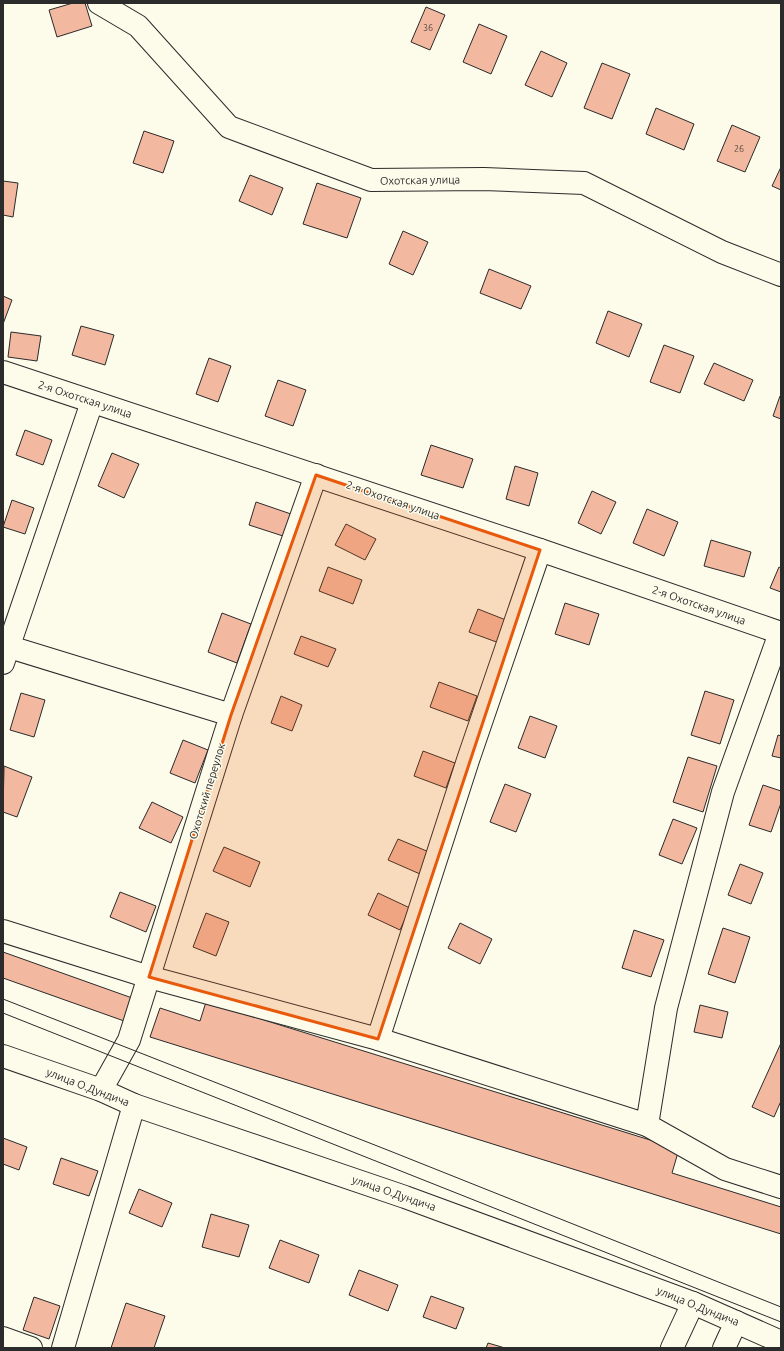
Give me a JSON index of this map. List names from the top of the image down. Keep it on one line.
{"streets":{"street":["Охотская улица","2-я Охотская улица","Охотский переулок","улица О.Дундича"]},"crossings":[["2-я Охотская улица","Охотский переулок"],["Охотский переулок","улица О.Дундича"]],"house_numbers":["36","26"]}
